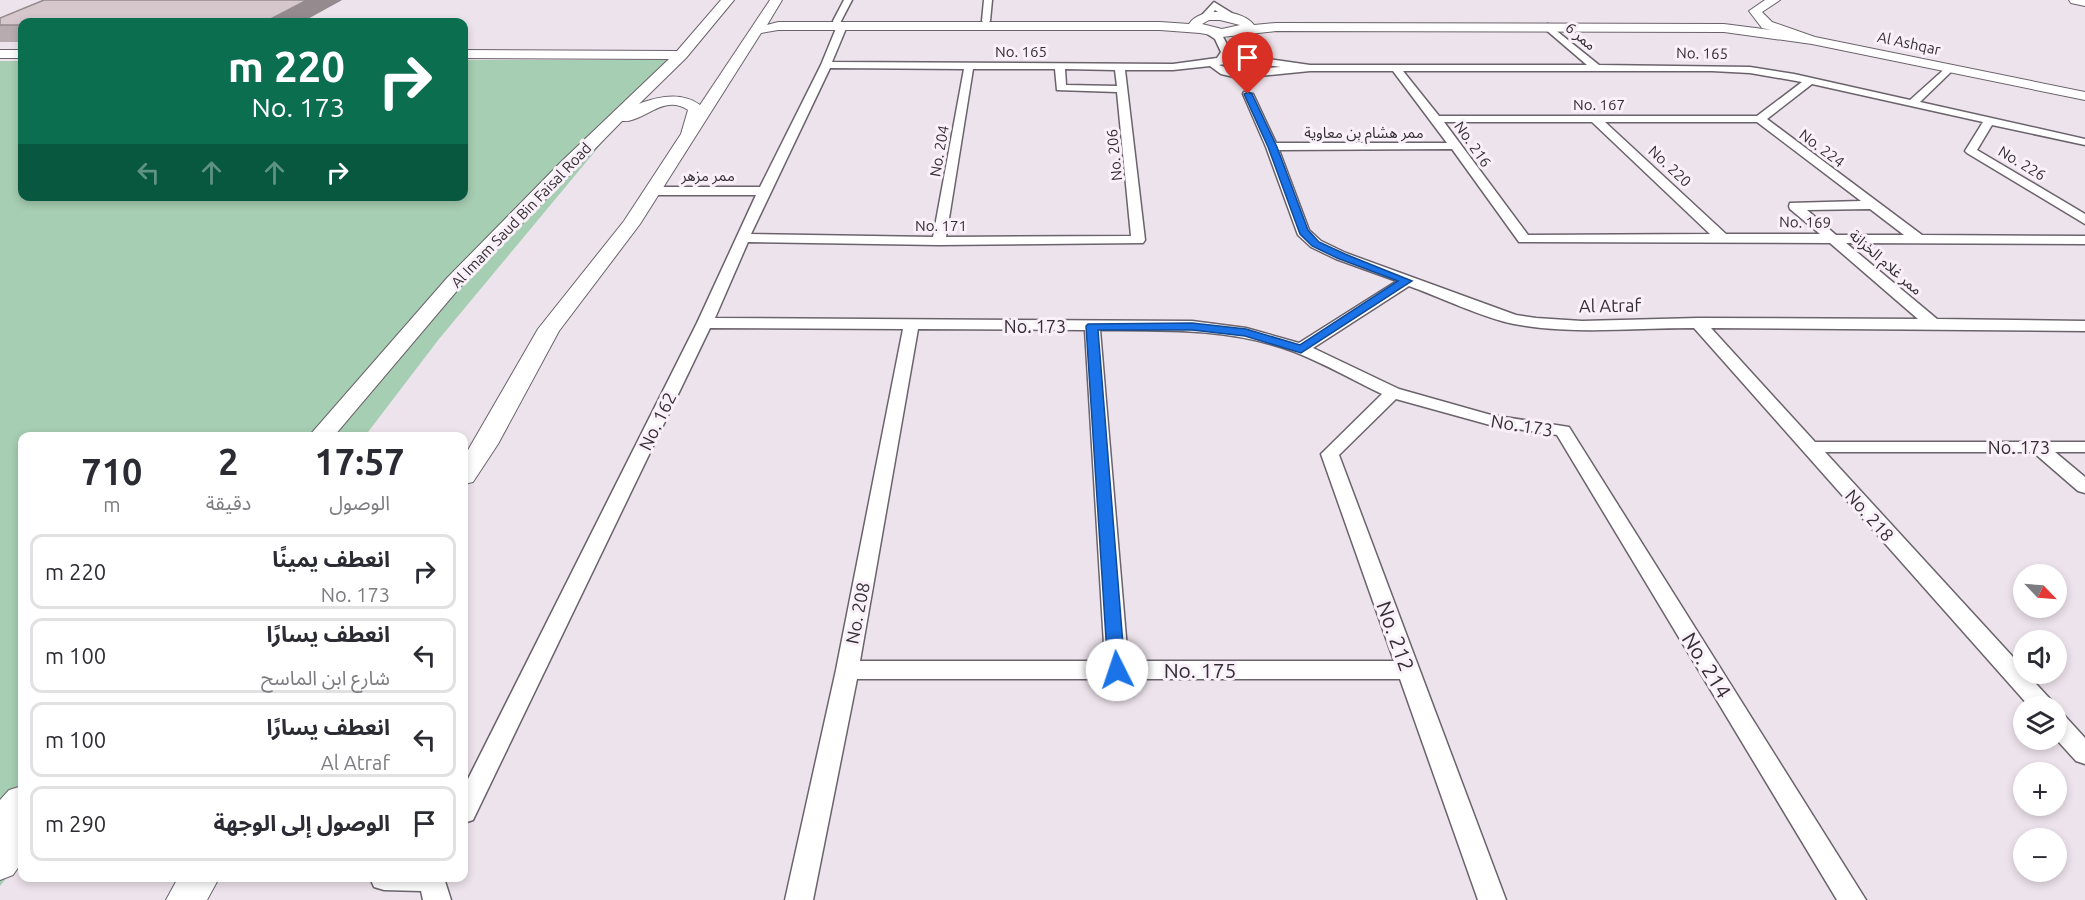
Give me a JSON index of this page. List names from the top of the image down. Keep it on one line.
{"streets":{"street":["ممر 6","Al Ashqar","No. 165","No. 167","ممر هشام بن معاوية","No. 216","No. 224","No. 204","No. 206","No. 226","No. 220","ممر مزهر","Al Imam Saud Bin Faisal Road","No. 169","No. 171","ممر غلام الخزانة","Al Atraf","No. 173","No. 162","No. 218","No. 208","No. 212","No. 214","No. 175"]},"crossings":[["ممر 6","No. 165"],["No. 165","No. 216"],["No. 165","No. 204"],["No. 165","No. 206"],["No. 165","No. 226"],["No. 165","Al Atraf"],["No. 165","No. 162"],["No. 167","No. 216"],["No. 167","No. 224"],["No. 167","No. 220"],["ممر هشام بن معاوية","No. 216"],["ممر هشام بن معاوية","Al Atraf"],["No. 216","No. 169"],["No. 224","No. 169"],["No. 224","ممر غلام الخزانة"],["No. 204","No. 171"],["No. 206","No. 171"],["No. 220","No. 169"],["ممر مزهر","No. 162"],["No. 169","ممر غلام الخزانة"],["No. 171","No. 162"],["ممر غلام الخزانة","Al Atraf"],["Al Atraf","No. 218"],["No. 173","No. 162"],["No. 173","No. 218"],["No. 173","No. 208"],["No. 173","No. 212"],["No. 173","No. 214"],["No. 208","No. 175"],["No. 212","No. 175"]],"north":"bottom right","page":{"turn":["220 m","No. 173"],"eta":["17:57","الوصول","2","دقيقة","710","m"],"list":[{"name":"انعطف يمينًا","note":"No. 173","value":"220 m"},{"name":"انعطف يسارًا","note":"شارع ابن الماسح","value":"100 m"},{"name":"انعطف يسارًا","note":"Al Atraf","value":"100 m"},{"name":"الوصول إلى الوجهة","value":"290 m"}],"map_buttons":["+","−"]}}
